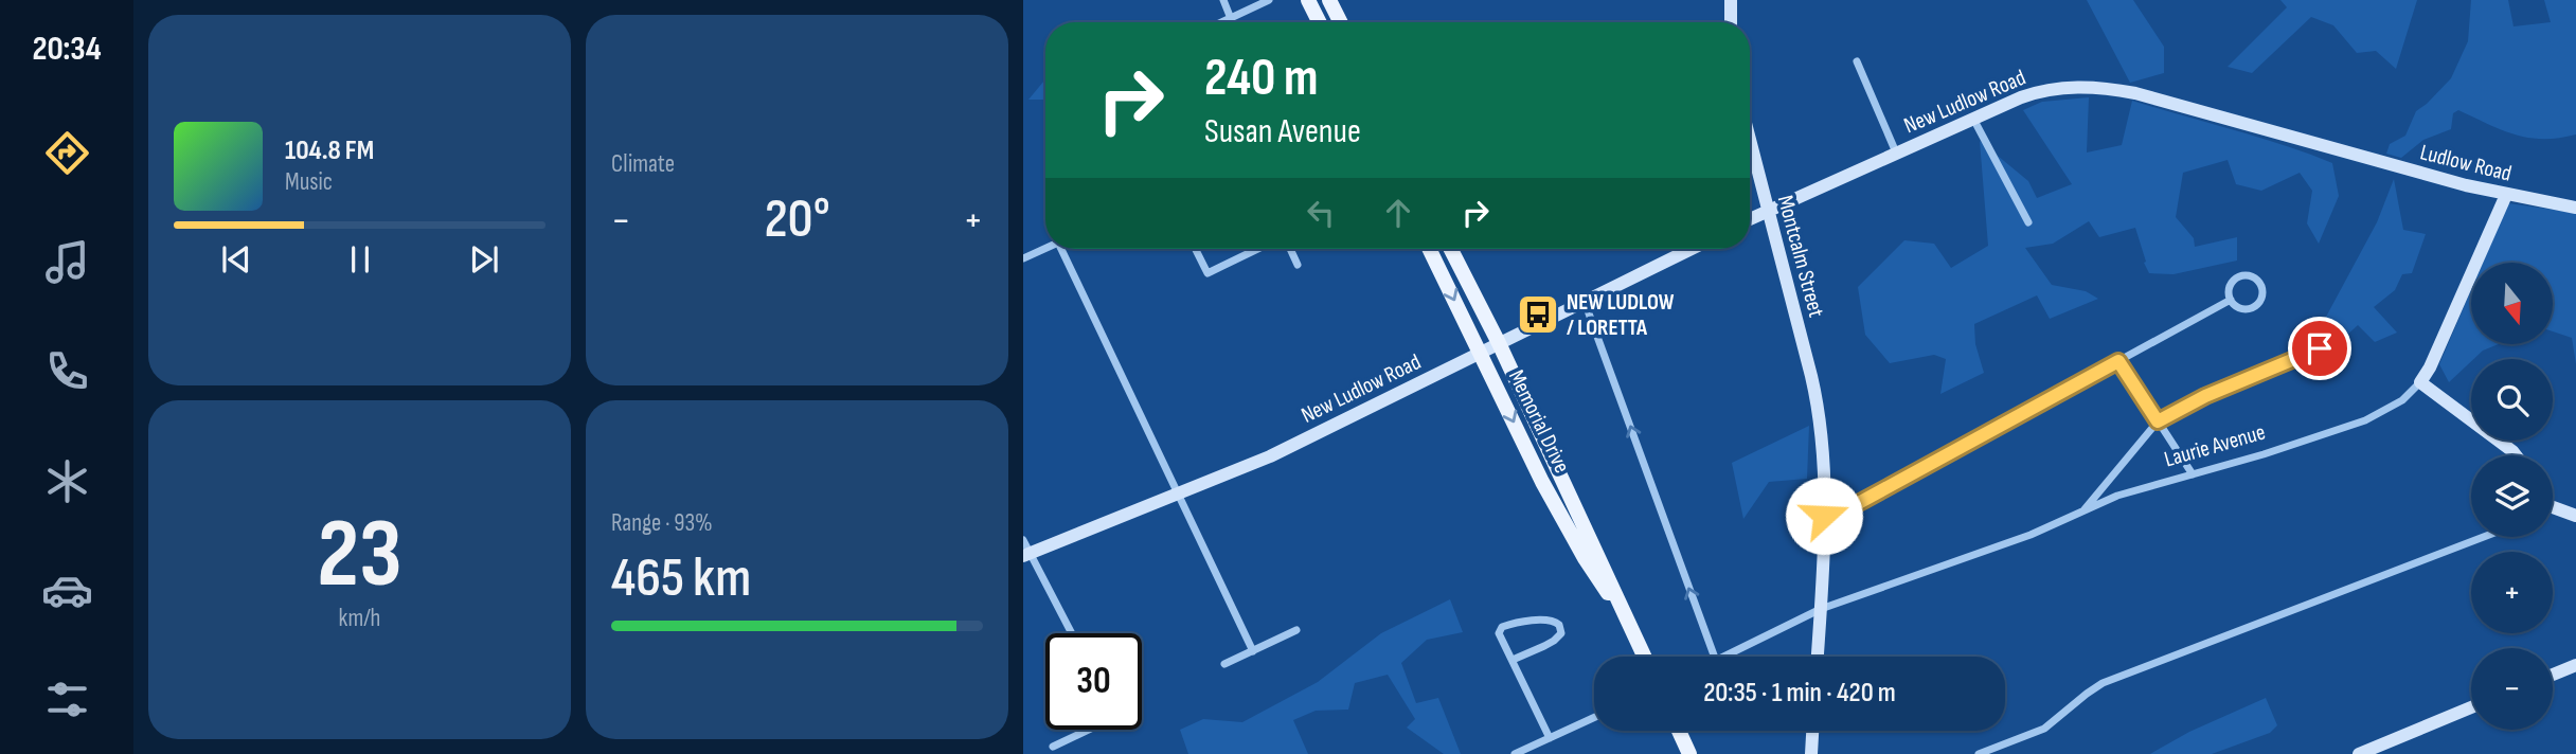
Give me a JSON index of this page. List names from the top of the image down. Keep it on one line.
{"streets":{"main road":["New Ludlow Road","Ludlow Road","Montcalm Street","Memorial Drive","Laurie Avenue"]},"crossings":[["New Ludlow Road","Ludlow Road"],["New Ludlow Road","Montcalm Street"],["New Ludlow Road","Memorial Drive"],["Ludlow Road","Laurie Avenue"],["Montcalm Street","Laurie Avenue"]],"places":{"bus stop":["NEW LUDLOW / LORETTA"]},"north":"bottom","page":{"tabs":"20:34","tile":["Climate",["23","km/h"],["Range · 93%","465 km"]],"turn":["240 m","Susan Avenue"],"song":["104.8 FM","Music"],"heat":["−","20°","+"],"map_buttons":["+","−"],"limit":"30","trip":"20:35 · 1 min · 420 m"}}
